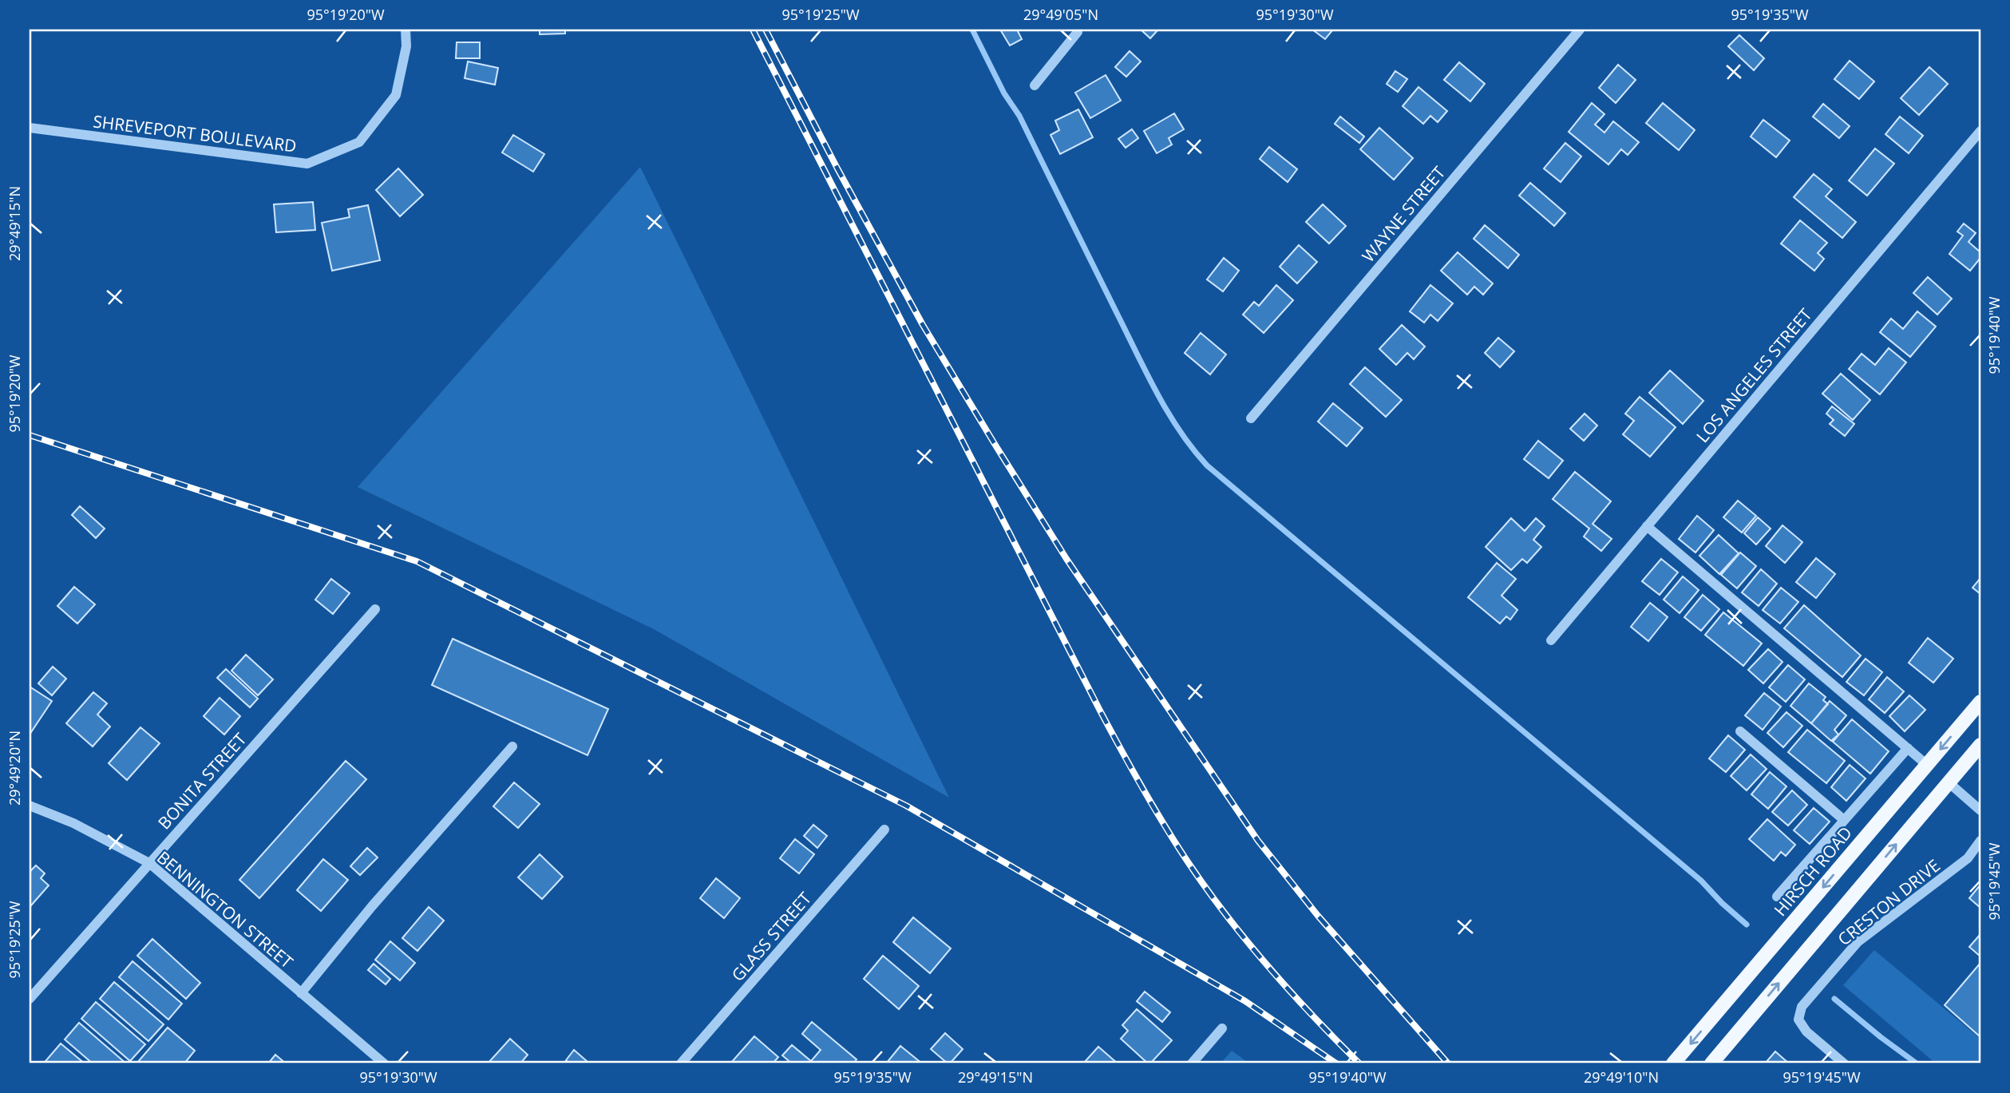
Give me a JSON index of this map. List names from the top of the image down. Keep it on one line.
{"streets":{"main road":["HIRSCH ROAD"],"street":["SHREVEPORT BOULEVARD","WAYNE STREET","LOS ANGELES STREET","BONITA STREET","CRESTON DRIVE","BENNINGTON STREET","GLASS STREET"]},"crossings":[["BONITA STREET","BENNINGTON STREET"]],"coordinates":["95°19'20\"W","95°19'25\"W","29°49'05\"N","95°19'30\"W","95°19'35\"W","29°49'15\"N","95°19'40\"W","29°49'20\"N","95°19'45\"W","29°49'10\"N"]}
